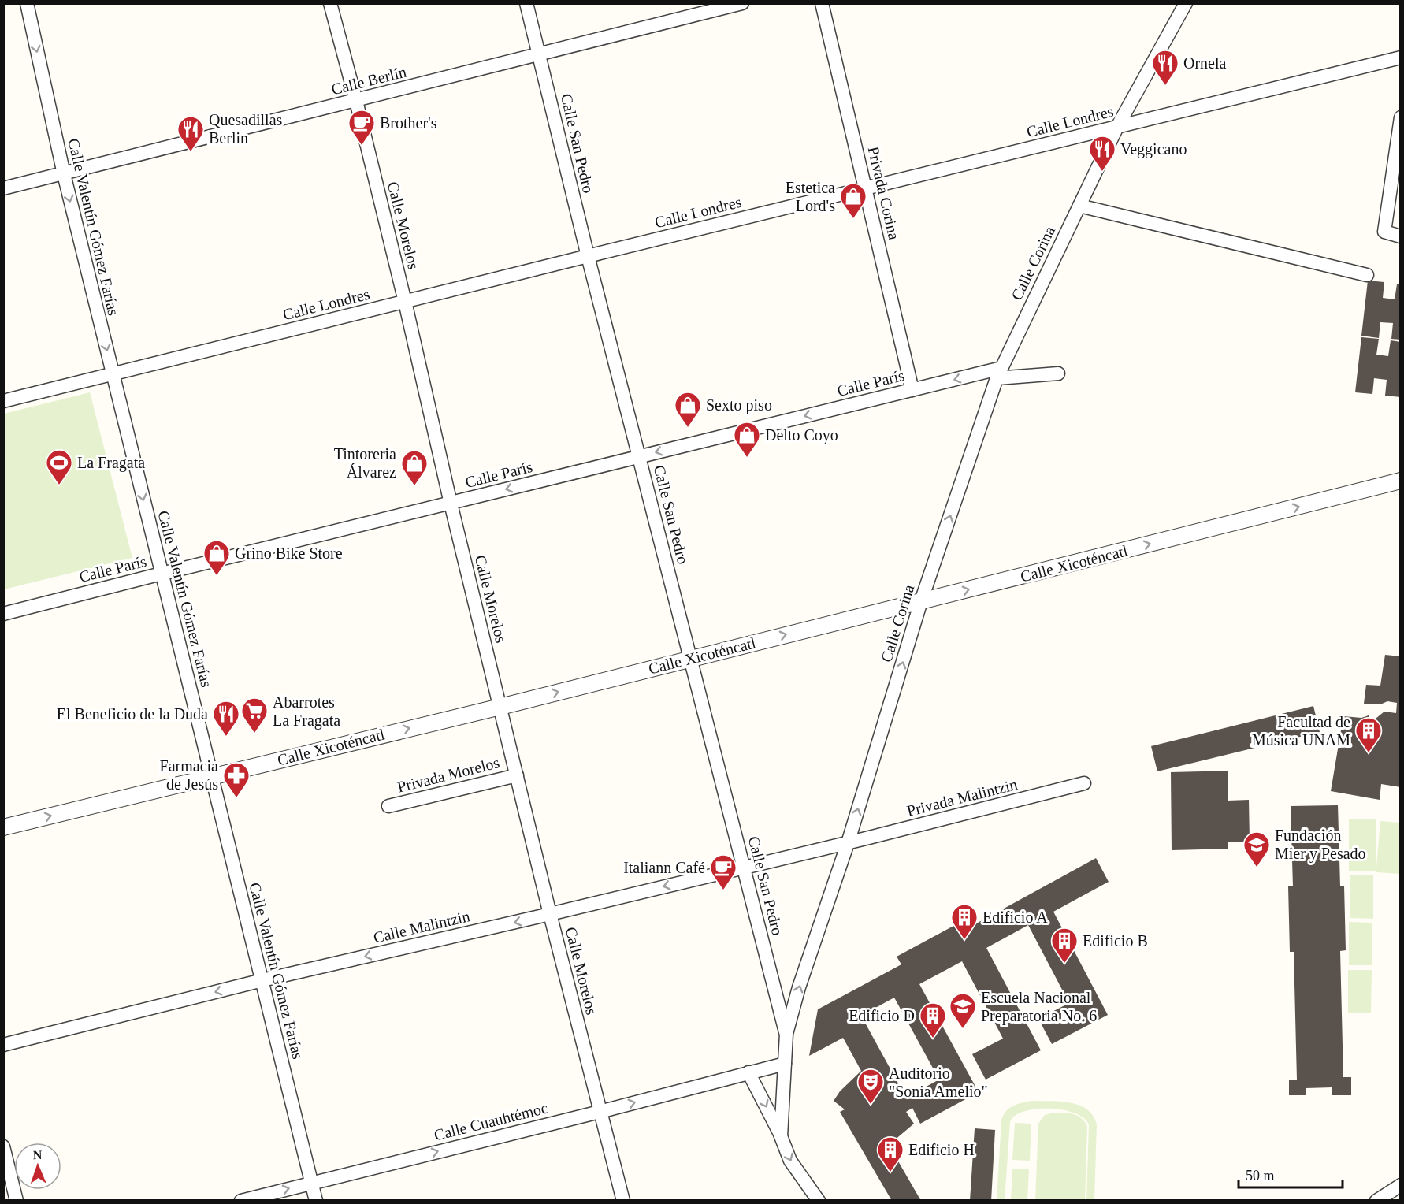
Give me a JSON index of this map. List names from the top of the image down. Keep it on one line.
{"streets":{"street":["Calle Berlín","Calle Londres","Calle San Pedro","Privada Corina","Calle Morelos","Calle Valentín Gómez Farías","Calle Corina","Calle París","Calle Xicoténcatl","Privada Morelos","Privada Malintzin","Calle Malintzin","Calle Cuauhtémoc"]},"crossings":[["Calle Berlín","Calle San Pedro"],["Calle Berlín","Calle Morelos"],["Calle Berlín","Calle Valentín Gómez Farías"],["Calle Londres","Calle San Pedro"],["Calle Londres","Privada Corina"],["Calle Londres","Calle Morelos"],["Calle Londres","Calle Valentín Gómez Farías"],["Calle Londres","Calle Corina"],["Calle San Pedro","Calle Corina"],["Calle San Pedro","Calle París"],["Calle San Pedro","Calle Xicoténcatl"],["Calle San Pedro","Calle Malintzin"],["Privada Corina","Calle París"],["Calle Morelos","Calle París"],["Calle Morelos","Calle Xicoténcatl"],["Calle Morelos","Privada Morelos"],["Calle Morelos","Calle Malintzin"],["Calle Morelos","Calle Cuauhtémoc"],["Calle Valentín Gómez Farías","Calle París"],["Calle Valentín Gómez Farías","Calle Xicoténcatl"],["Calle Valentín Gómez Farías","Calle Malintzin"],["Calle Valentín Gómez Farías","Calle Cuauhtémoc"],["Calle Corina","Calle París"],["Calle Corina","Calle Xicoténcatl"],["Calle Corina","Privada Malintzin"],["Calle Corina","Calle Malintzin"],["Calle Corina","Calle Cuauhtémoc"],["Privada Malintzin","Calle Malintzin"]],"one_way":["Calle Valentín Gómez Farías","Calle Corina","Calle París","Calle Xicoténcatl","Calle Malintzin","Calle Cuauhtémoc"],"places":{"restaurant":["Ornela","Quesadillas Berlin","Veggicano","El Beneficio de la Duda"],"cafe":["Brother's","Italiann Café"],"shop":["Estetica Lord's","Sexto piso","Delto Coyo","Tintoreria Álvarez","Grino Bike Store"],"sports":["La Fragata"],"supermarket":["Abarrotes La Fragata"],"building":["Facultad de Música UNAM","Edificio A","Edificio B","Edificio D","Edificio H"],"pharmacy":["Farmacia de Jesús"],"school or university":["Fundación Mier y Pesado","Escuela Nacional Preparatoria No. 6"],"theatre":["Auditorio \"Sonia Amelio\""]},"scale_bar":"50 m","north":"top"}
